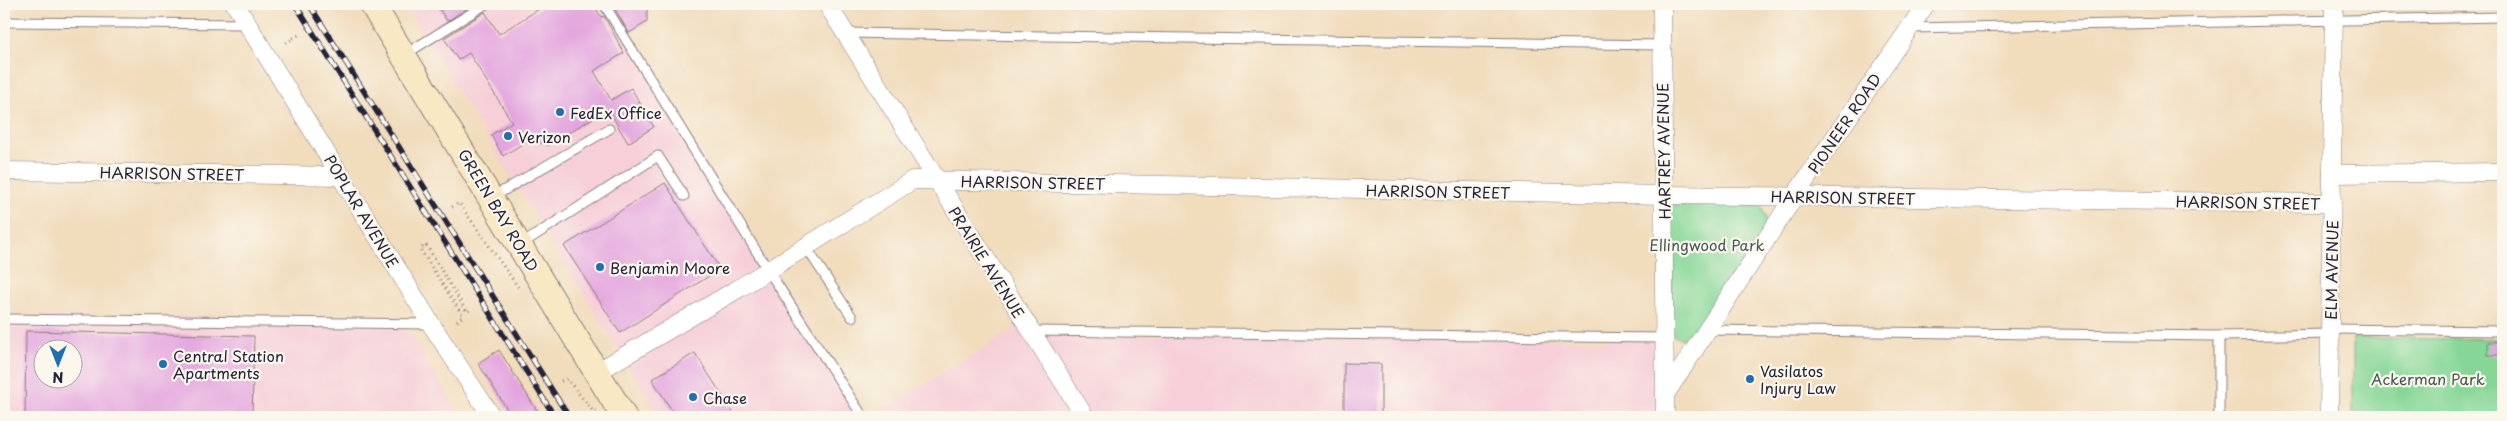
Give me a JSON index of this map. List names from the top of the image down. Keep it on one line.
{"streets":{"main road":["GREEN BAY ROAD"],"street":["PIONEER ROAD","HARTREY AVENUE","HARRISON STREET","POPLAR AVENUE","PRAIRIE AVENUE","ELM AVENUE"]},"crossings":[["PIONEER ROAD","HARTREY AVENUE"],["PIONEER ROAD","HARRISON STREET"],["HARTREY AVENUE","HARRISON STREET"],["HARRISON STREET","GREEN BAY ROAD"],["HARRISON STREET","POPLAR AVENUE"],["HARRISON STREET","PRAIRIE AVENUE"],["HARRISON STREET","ELM AVENUE"]],"parks":["Ellingwood Park","Ackerman Park"],"places":["FedEx Office","Verizon","Benjamin Moore","Central Station Apartments","Vasilatos Injury Law","Chase"],"north":"bottom"}
